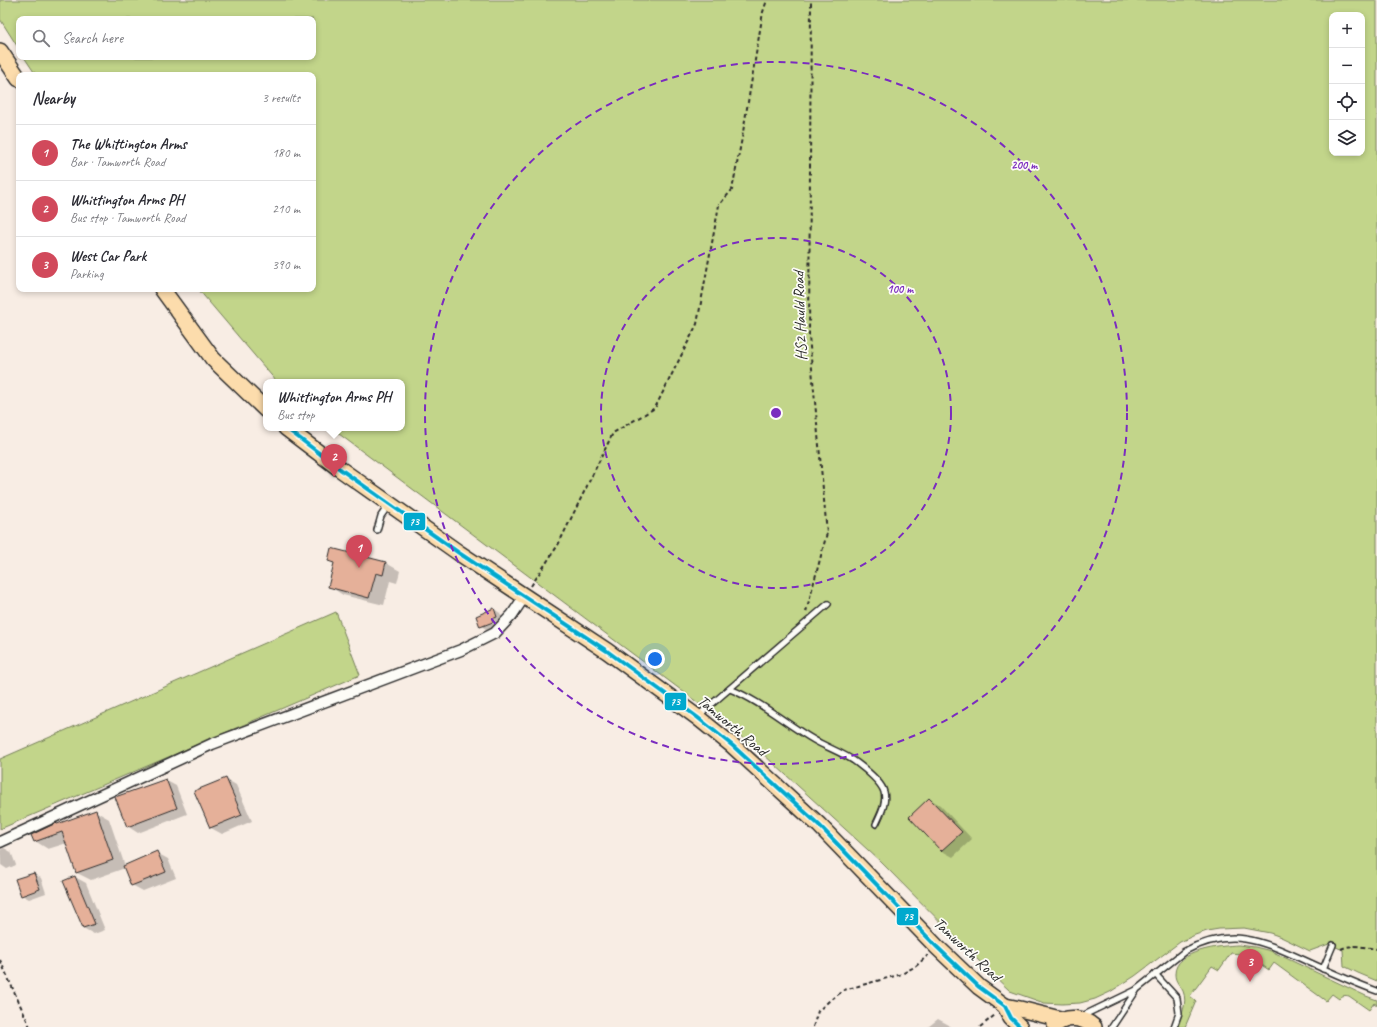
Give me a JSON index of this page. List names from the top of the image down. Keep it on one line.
{"streets":{"main road":["Tamworth Road"],"path":["HS2 Hauld Road"]},"lines":["transit line 73"],"page":{"map_buttons":["+","−"],"search":"Search here","heading":["Nearby","3 results"],"list":[{"mark":"1","name":"The Whittington Arms","note":"Bar · Tamworth Road","value":"180 m"},{"mark":"2","name":"Whittington Arms PH","note":"Bus stop · Tamworth Road","value":"210 m"},{"mark":"3","name":"West Car Park","note":"Parking","value":"390 m"}],"popup":["Whittington Arms PH","Bus stop"],"pins":["2","1","3"]},"rings":["200 m","100 m"]}
